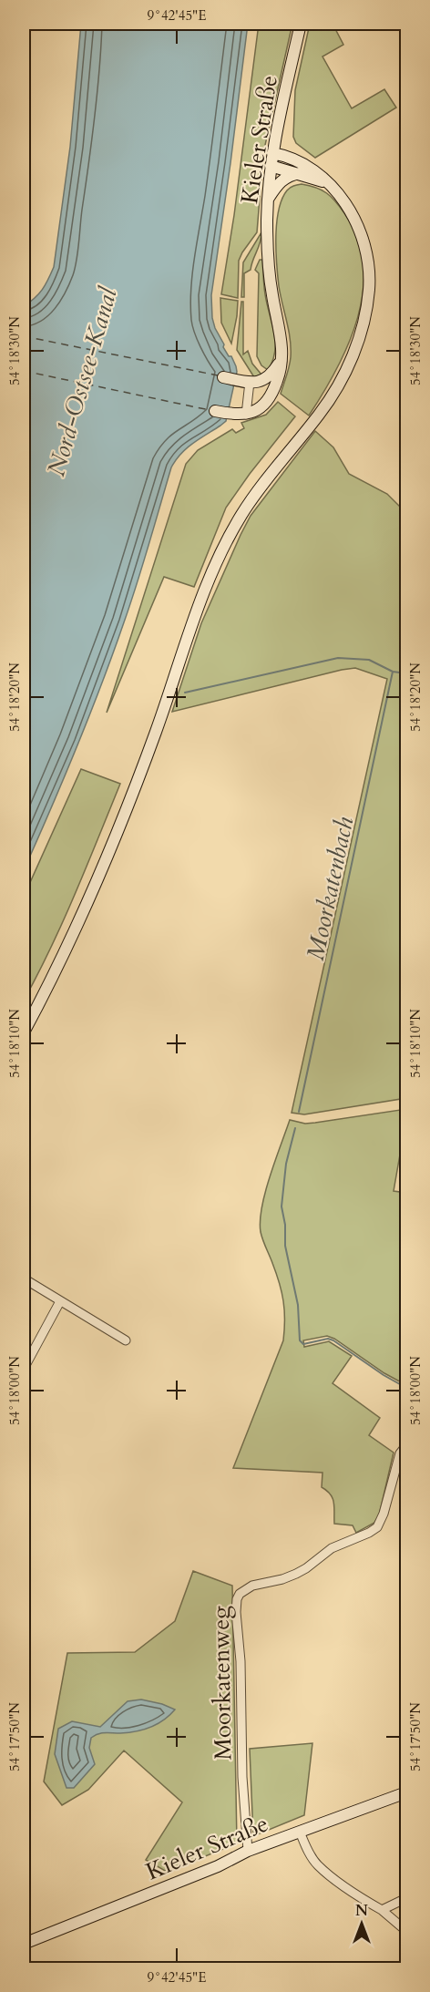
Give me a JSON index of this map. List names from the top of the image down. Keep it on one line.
{"streets":{"main road":["Kieler Straße"],"street":["Moorkatenweg"]},"crossings":[["Kieler Straße","Moorkatenweg"]],"water":["Nord-Ostsee-Kanal","Moorkatenbach"],"north":"top","coordinates":["9°42'45\"E","54°18'30\"N","54°18'20\"N","54°18'10\"N","54°18'00\"N","54°17'50\"N"]}
